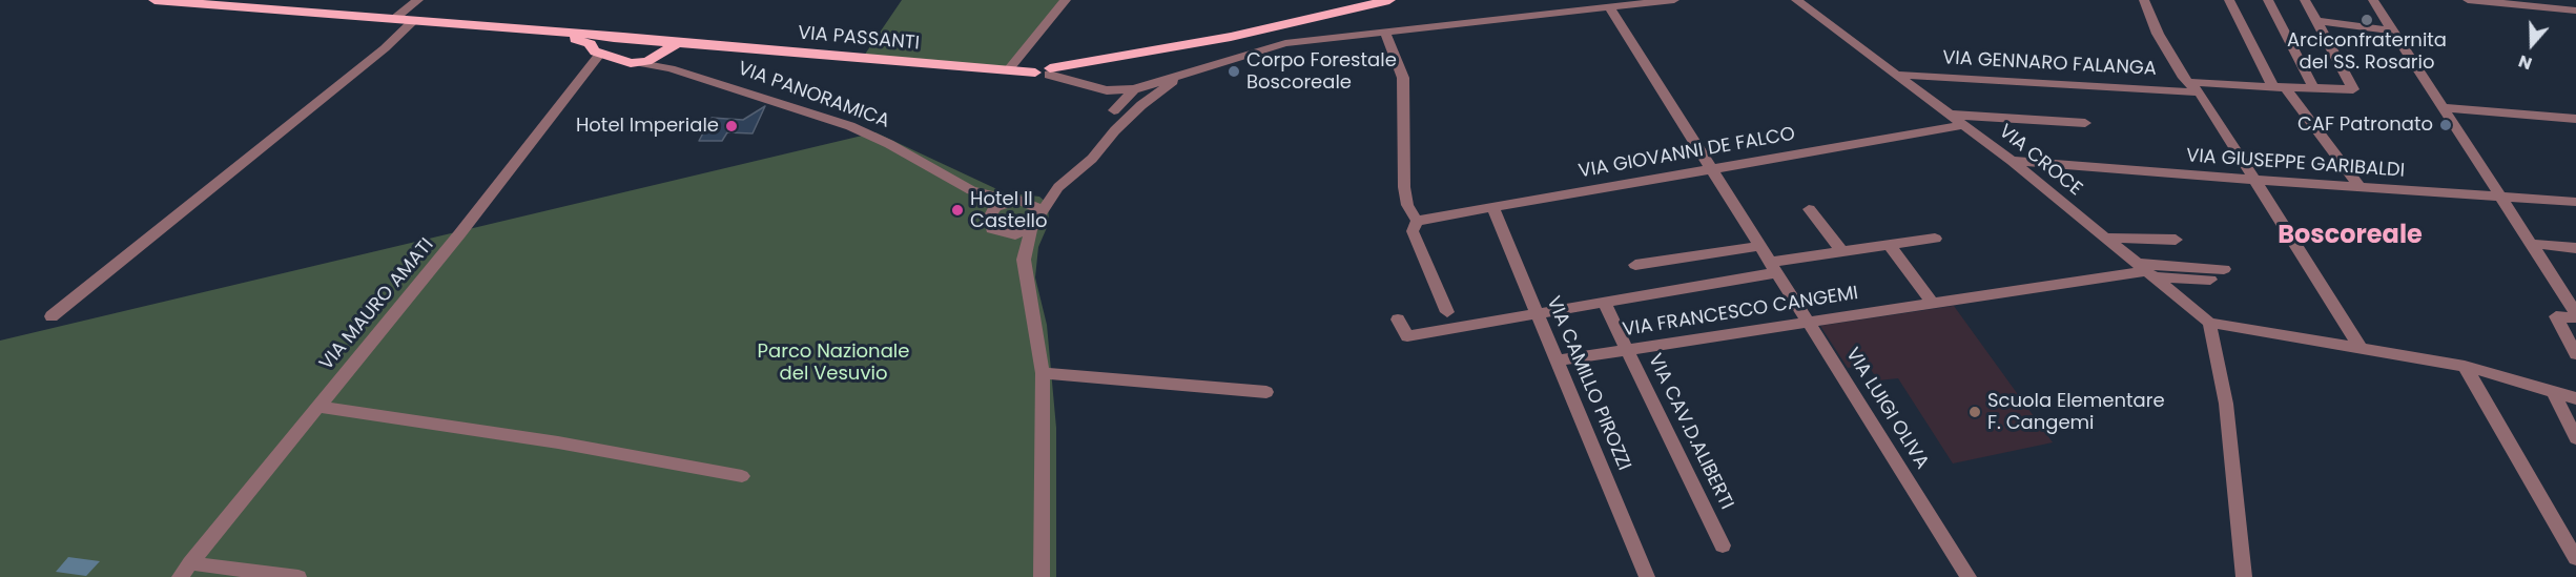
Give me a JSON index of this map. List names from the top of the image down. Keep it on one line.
{"streets":{"main road":["VIA PASSANTI"],"street":["VIA GENNARO FALANGA","VIA PANORAMICA","VIA GIOVANNI DE FALCO","VIA CROCE","VIA GIUSEPPE GARIBALDI","VIA MAURO AMATI","VIA FRANCESCO CANGEMI","VIA CAMILLO PIROZZI","VIA LUIGI OLIVA","VIA CAV.D.ALIBERTI"]},"crossings":[["VIA PASSANTI","VIA PANORAMICA"],["VIA PASSANTI","VIA MAURO AMATI"],["VIA PASSANTI","VIA LUIGI OLIVA"],["VIA GENNARO FALANGA","VIA CROCE"],["VIA GIOVANNI DE FALCO","VIA CROCE"],["VIA GIOVANNI DE FALCO","VIA CAMILLO PIROZZI"],["VIA GIOVANNI DE FALCO","VIA LUIGI OLIVA"],["VIA CROCE","VIA GIUSEPPE GARIBALDI"],["VIA CROCE","VIA FRANCESCO CANGEMI"],["VIA FRANCESCO CANGEMI","VIA CAMILLO PIROZZI"],["VIA FRANCESCO CANGEMI","VIA LUIGI OLIVA"],["VIA FRANCESCO CANGEMI","VIA CAV.D.ALIBERTI"]],"districts":["Boscoreale"],"parks":["Parco Nazionale del Vesuvio"],"places":["Arciconfraternita del SS. Rosario","Corpo Forestale Boscoreale","CAF Patronato","Hotel Imperiale","Hotel Il Castello","Scuola Elementare F. Cangemi"],"north":"bottom"}
